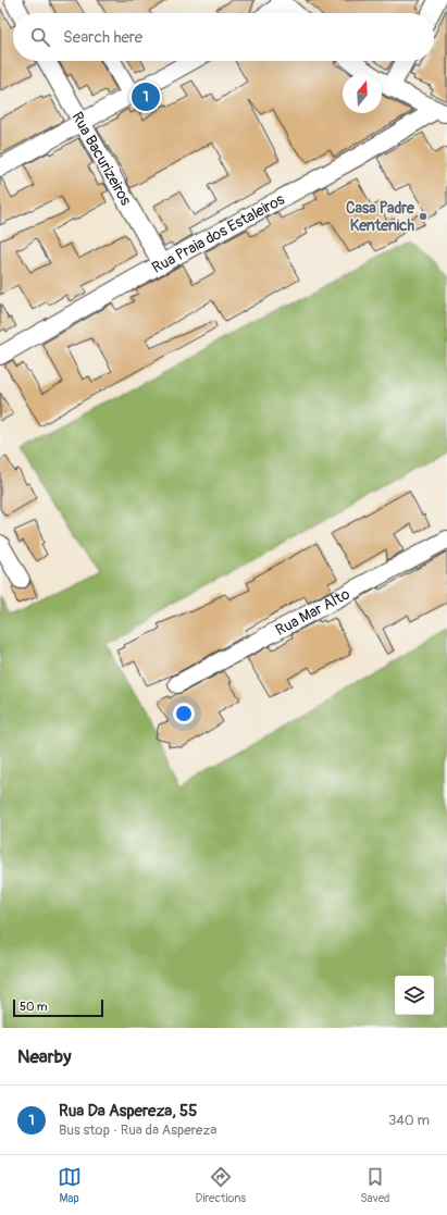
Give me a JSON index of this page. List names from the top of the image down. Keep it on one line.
{"streets":{"street":["Rua Bacurizeiros","Rua Praia dos Estaleiros","Rua Mar Alto"]},"crossings":[["Rua Bacurizeiros","Rua Praia dos Estaleiros"]],"places":["Casa Padre Kentenich"],"scale_bar":"50 m","north":"top","page":{"search":"Search here","pins":"1","scale":"50 m","heading":"Nearby","list":[{"mark":"1","name":"Rua Da Aspereza, 55","note":"Bus stop · Rua da Aspereza","value":"340 m"}],"nav":["Map","Directions","Saved"]}}
